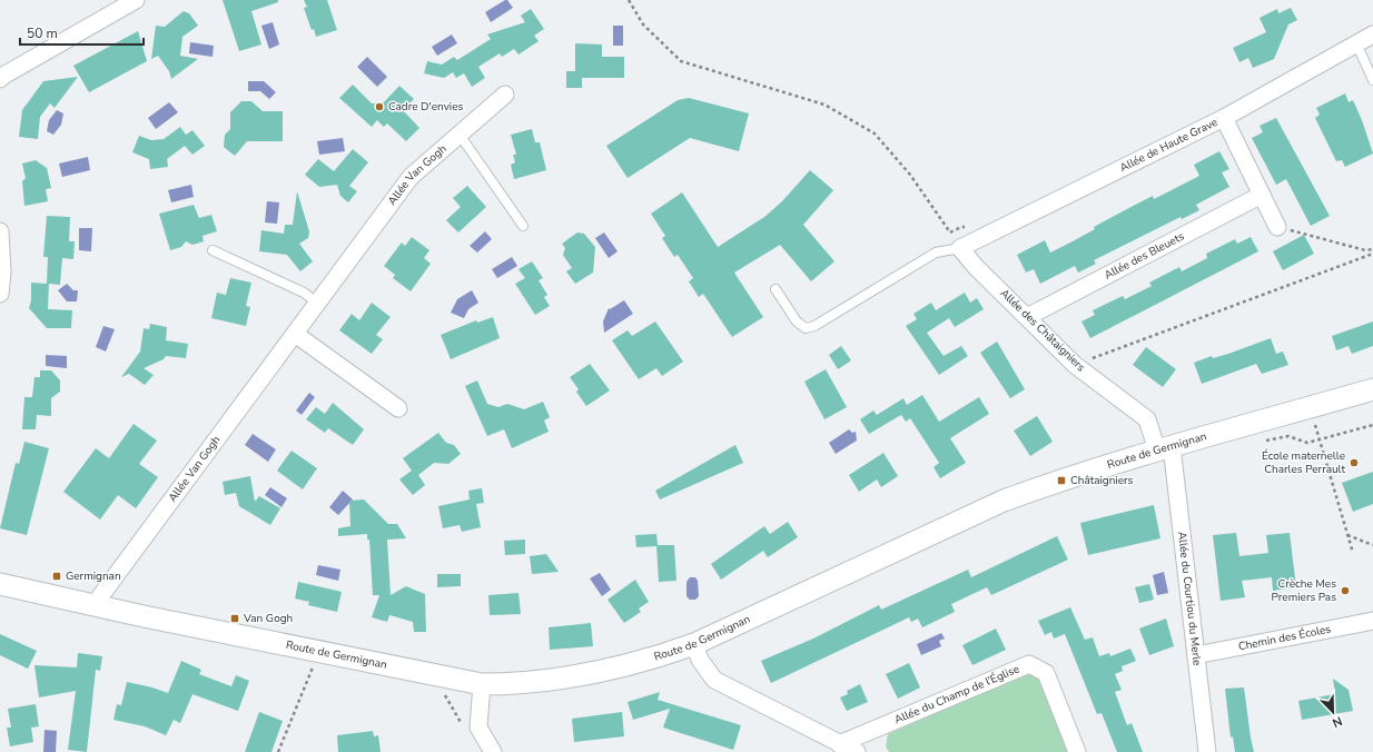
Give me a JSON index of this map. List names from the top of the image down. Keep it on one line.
{"streets":{"street":["Allée de Haute Grave","Allée Van Gogh","Allée des Bleuets","Allée des Châtaigniers","Route de Germignan","Allée du Courtiou du Merle","Chemin des Écoles","Allée du Champ de l'Église"]},"crossings":[["Allée de Haute Grave","Allée des Châtaigniers"],["Allée Van Gogh","Route de Germignan"],["Allée des Bleuets","Allée des Châtaigniers"],["Allée des Châtaigniers","Route de Germignan"],["Allée des Châtaigniers","Allée du Courtiou du Merle"],["Route de Germignan","Allée du Courtiou du Merle"],["Allée du Courtiou du Merle","Chemin des Écoles"]],"places":{"other":["Cadre D'envies","École maternelle Charles Perrault","Crèche Mes Premiers Pas"],"transit":["Châtaigniers","Germignan","Van Gogh"]},"scale_bar":"50 m","north":"bottom right"}
